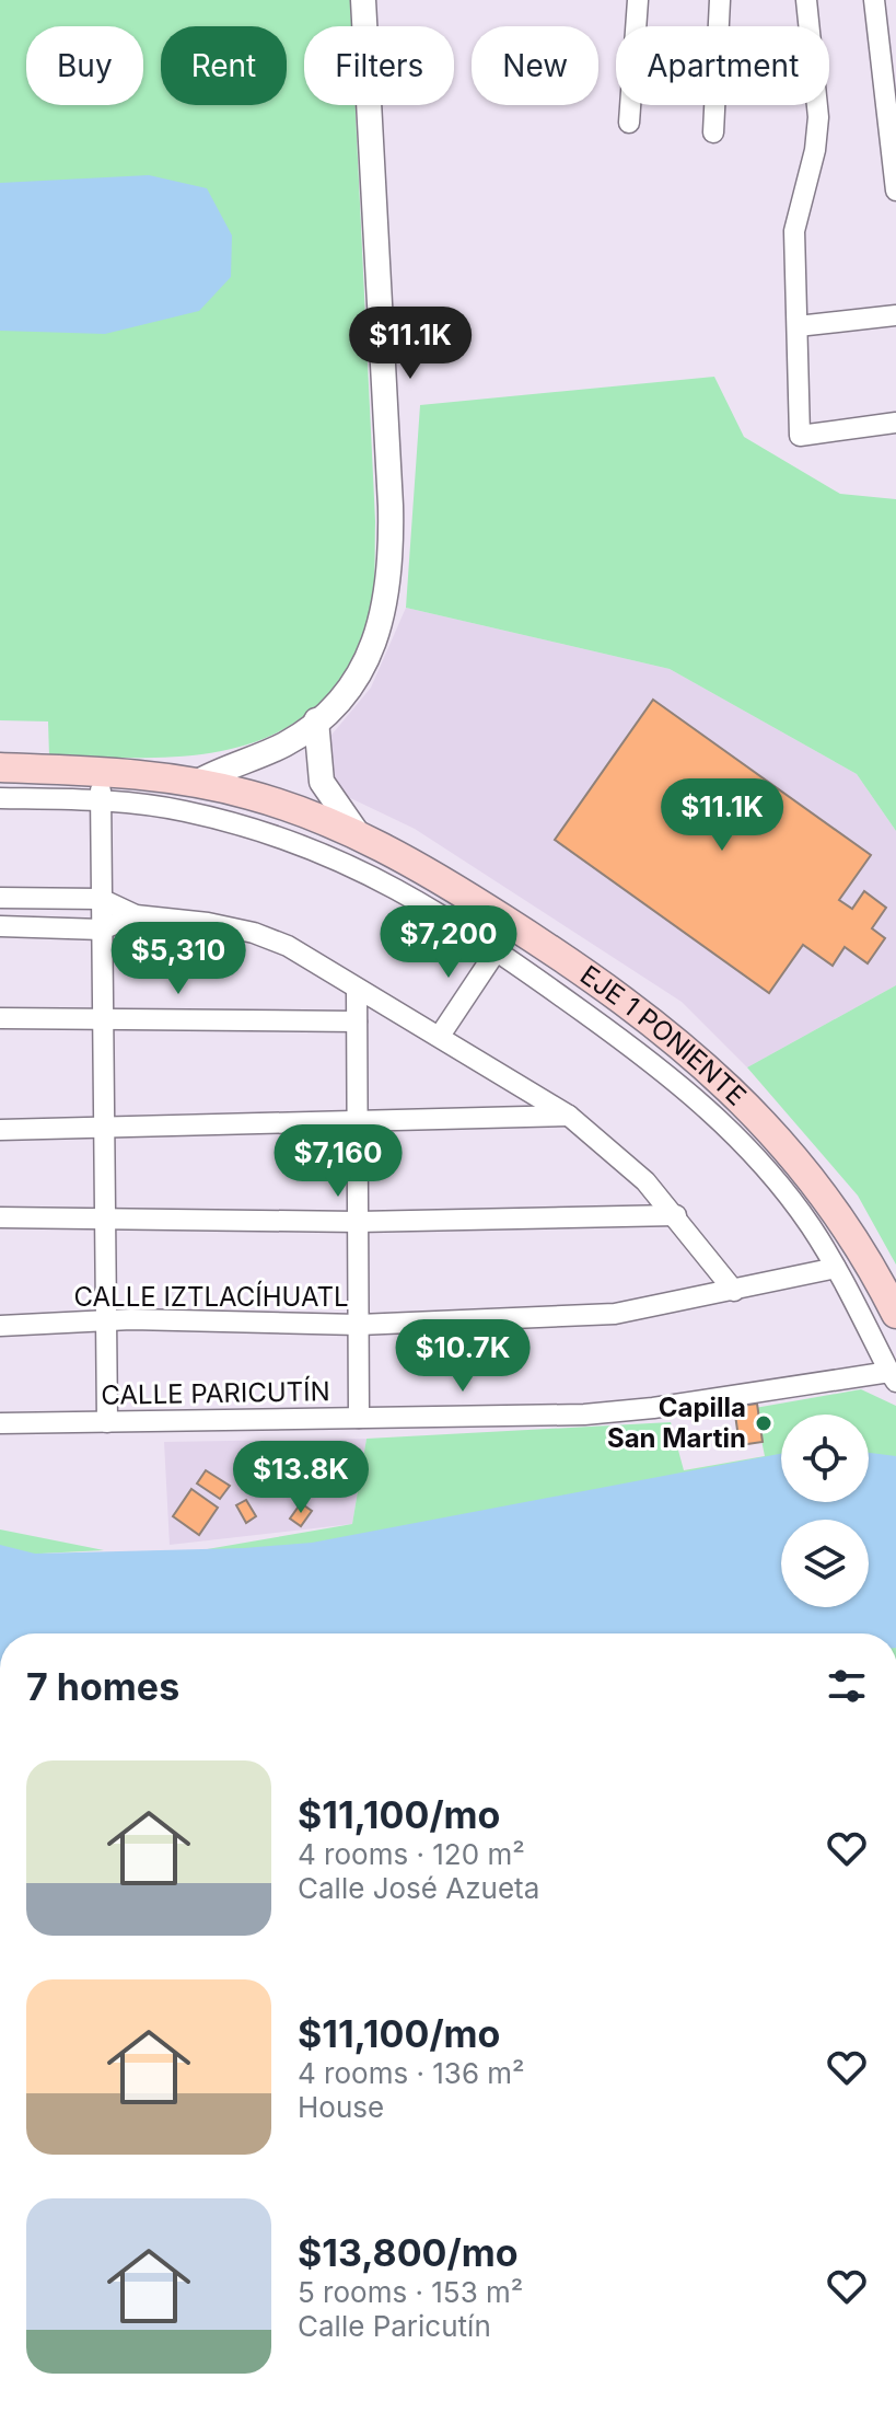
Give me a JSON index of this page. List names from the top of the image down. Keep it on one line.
{"streets":{"main road":["EJE 1 PONIENTE"],"street":["CALLE IZTLACÍHUATL","CALLE PARICUTÍN"]},"places":["Capilla San Martin"],"page":{"chip":["Buy","Rent","Filters","New","Apartment"],"price":["$11.1K","$11.1K","$7,200","$5,310","$7,160","$10.7K","$13.8K"],"heading":"7 homes","list":[{"name":"$11,100/mo","note":"4 rooms · 120 m² · Calle José Azueta"},{"name":"$11,100/mo","note":"4 rooms · 136 m² · House"},{"name":"$13,800/mo","note":"5 rooms · 153 m² · Calle Paricutín"}]}}
